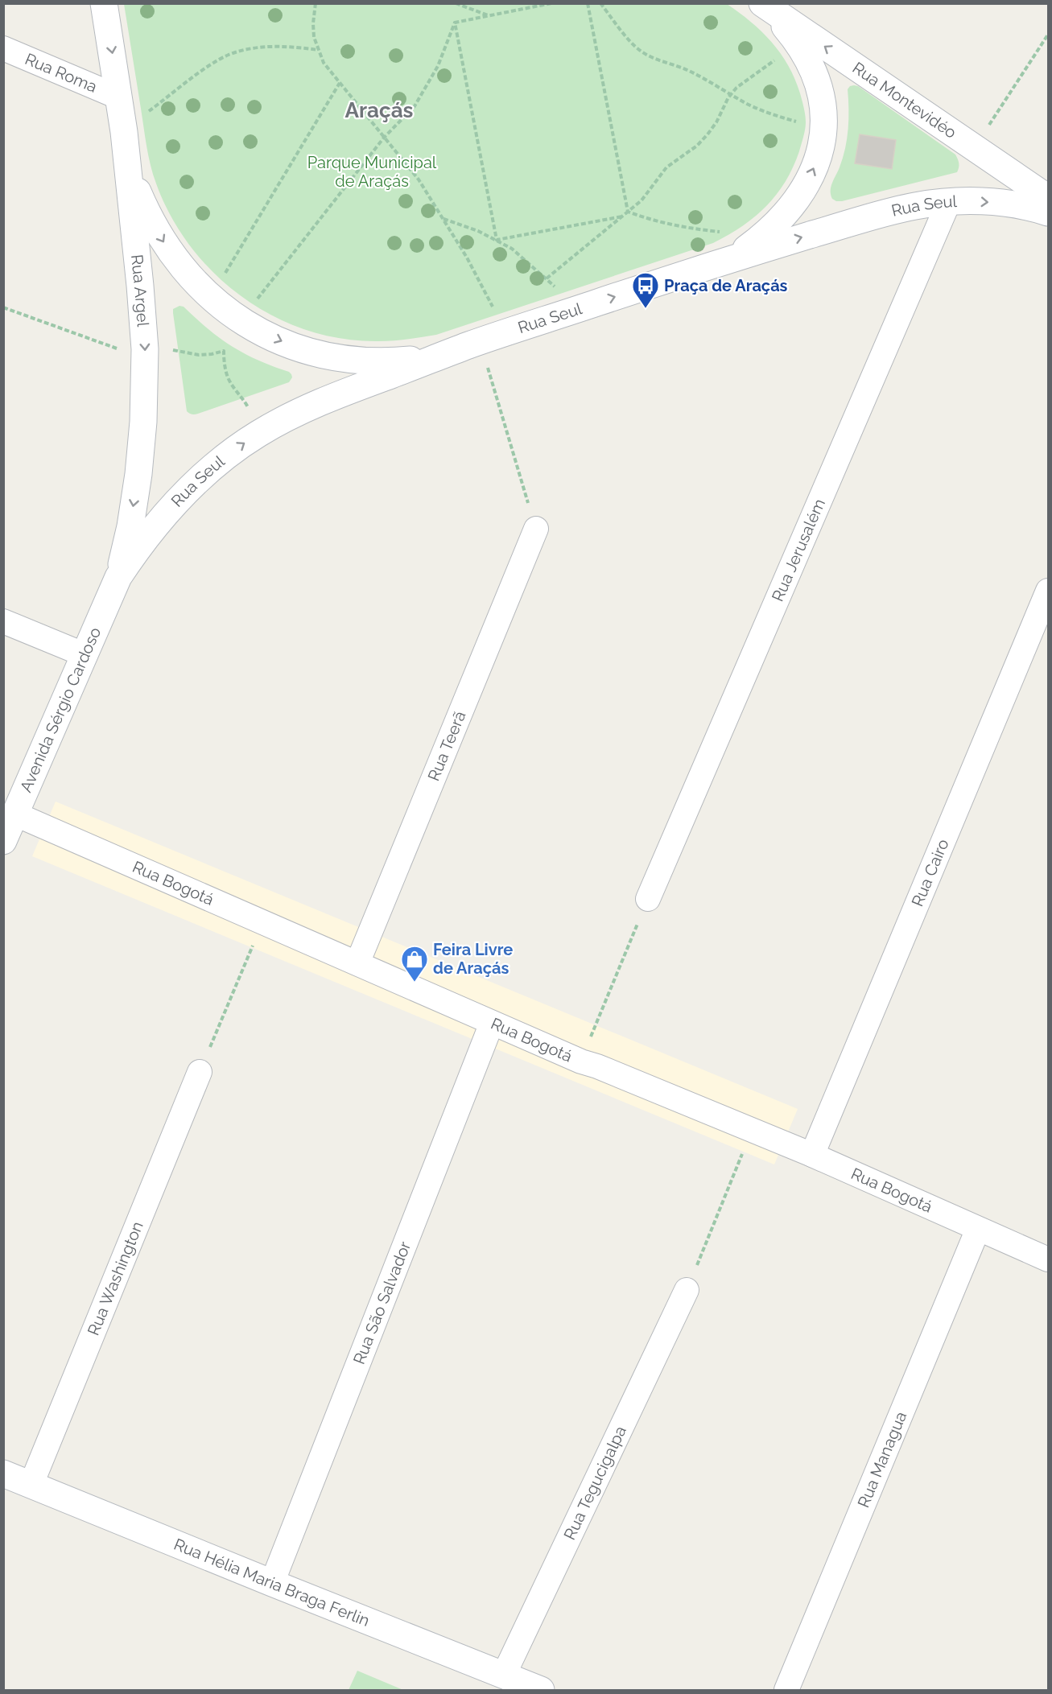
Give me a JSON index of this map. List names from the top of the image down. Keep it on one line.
{"streets":{"street":["Rua Roma","Rua Montevidéo","Rua Seul","Rua Argel","Rua Jerusalém","Avenida Sérgio Cardoso","Rua Teerã","Rua Cairo","Rua Bogotá","Rua Washington","Rua São Salvador","Rua Managua","Rua Tegucigalpa","Rua Hélia Maria Braga Ferlin"]},"crossings":[["Rua Roma","Rua Argel"],["Rua Seul","Rua Argel"],["Rua Seul","Rua Jerusalém"],["Rua Seul","Avenida Sérgio Cardoso"],["Rua Argel","Avenida Sérgio Cardoso"],["Avenida Sérgio Cardoso","Rua Bogotá"],["Rua Teerã","Rua Bogotá"],["Rua Cairo","Rua Bogotá"],["Rua Bogotá","Rua São Salvador"],["Rua Bogotá","Rua Managua"],["Rua Washington","Rua Hélia Maria Braga Ferlin"],["Rua São Salvador","Rua Hélia Maria Braga Ferlin"],["Rua Tegucigalpa","Rua Hélia Maria Braga Ferlin"]],"one_way":["Rua Montevidéo","Rua Seul","Rua Argel"],"districts":["Araçás"],"parks":["Parque Municipal de Araçás"],"places":{"bus stop":["Praça de Araçás"],"shop":["Feira Livre de Araçás"]}}
